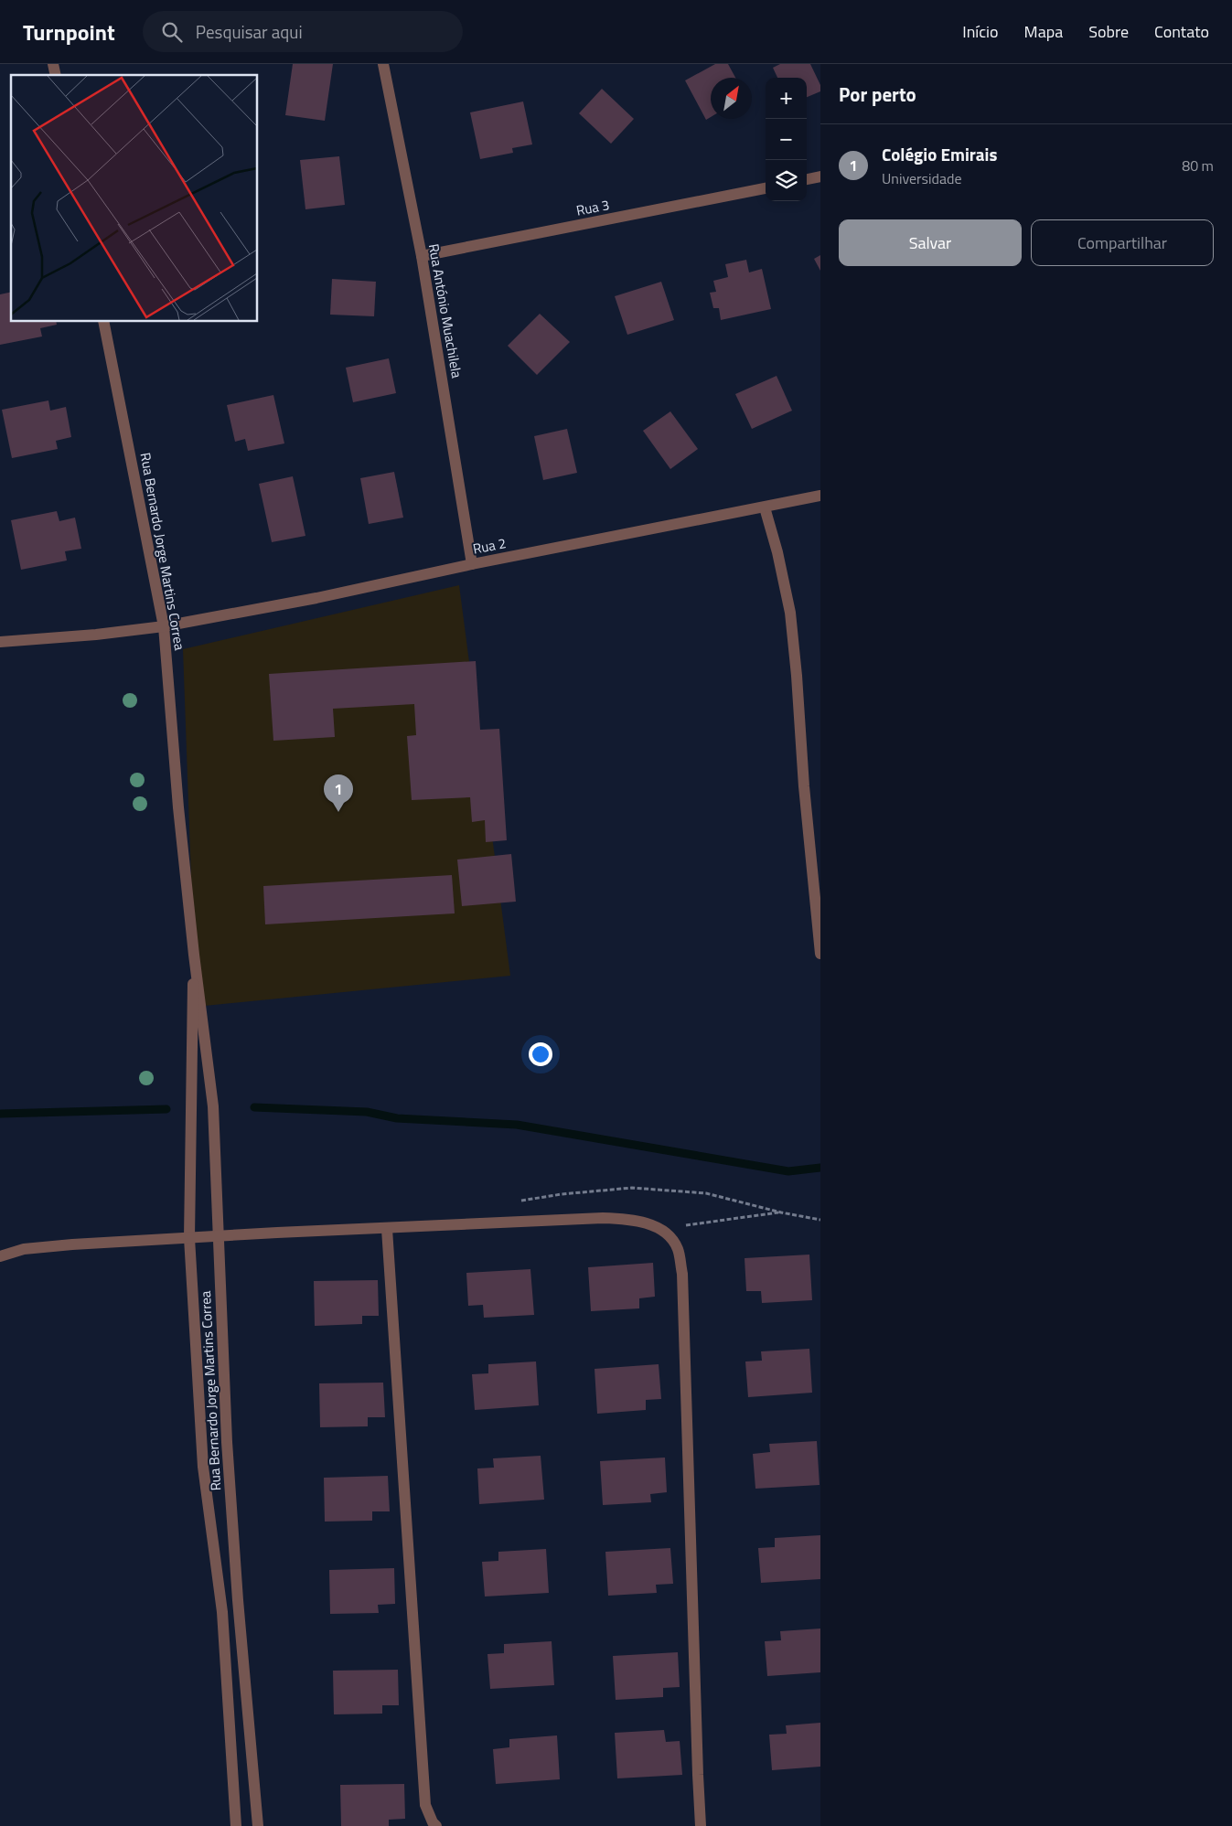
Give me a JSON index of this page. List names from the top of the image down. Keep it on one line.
{"streets":{"street":["Rua 3","Rua António Muachilela","Rua 2","Rua Bernardo Jorge Martins Correa"]},"crossings":[["Rua 3","Rua António Muachilela"],["Rua António Muachilela","Rua 2"],["Rua 2","Rua Bernardo Jorge Martins Correa"]],"north":"top right","page":{"header":"Turnpoint","search":"Pesquisar aqui","nav":["Início","Mapa","Sobre","Contato"],"heading":"Por perto","map_buttons":["+","−"],"list":[{"mark":"1","name":"Colégio Emirais","note":"Universidade","value":"80 m"}],"buttons":["Salvar","Compartilhar"],"pins":"1"}}
